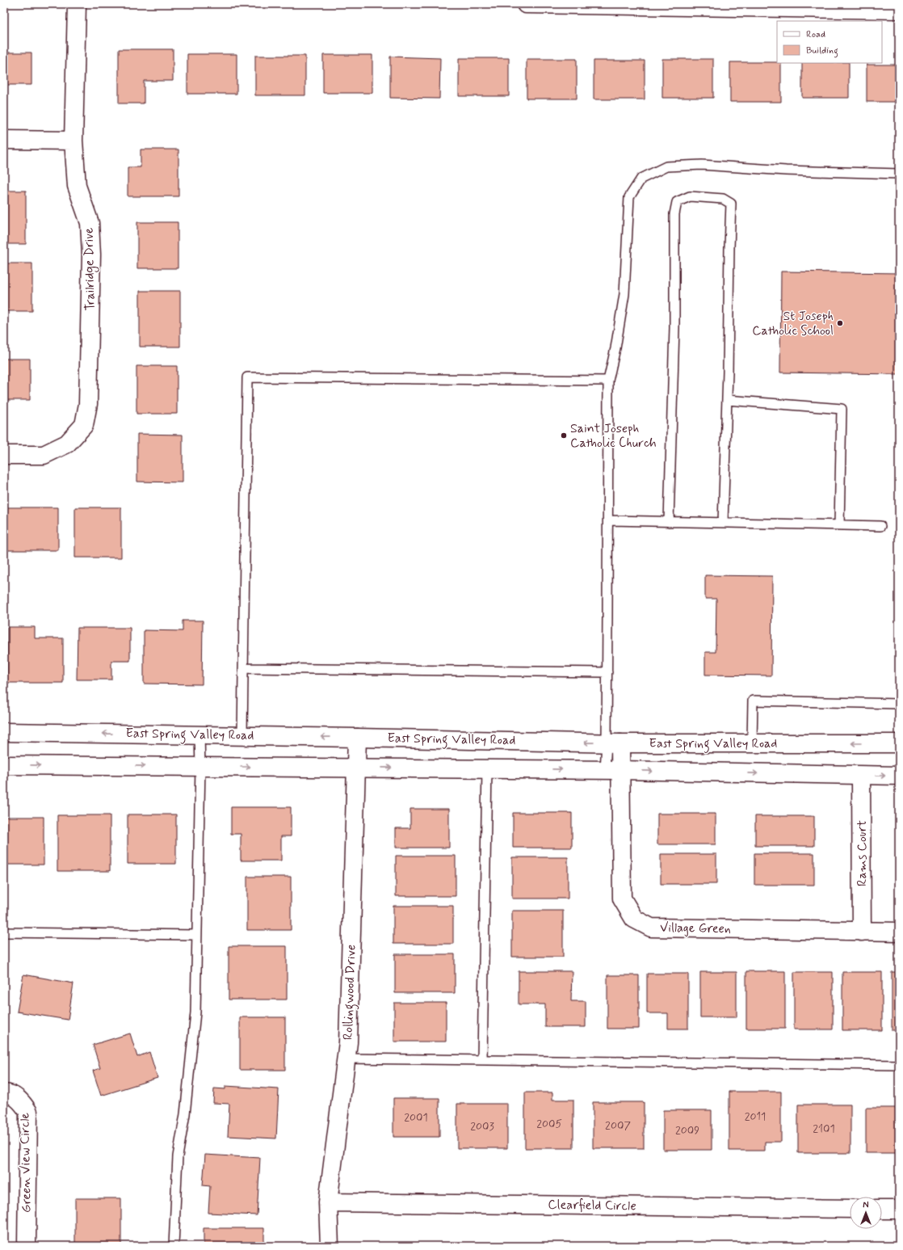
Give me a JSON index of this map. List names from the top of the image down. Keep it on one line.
{"streets":{"street":["Trailridge Drive","East Spring Valley Road","Rams Court","Village Green","Rollingwood Drive","Green View Circle","Clearfield Circle"]},"crossings":[["East Spring Valley Road","Village Green"],["East Spring Valley Road","Rollingwood Drive"],["Rams Court","Village Green"],["Rollingwood Drive","Clearfield Circle"]],"places":["St Joseph Catholic School","Saint Joseph Catholic Church"],"house_numbers":["2011","2001","2005","2007","2003","2101","2009"],"legend":["Road","Building"],"north":"top"}
